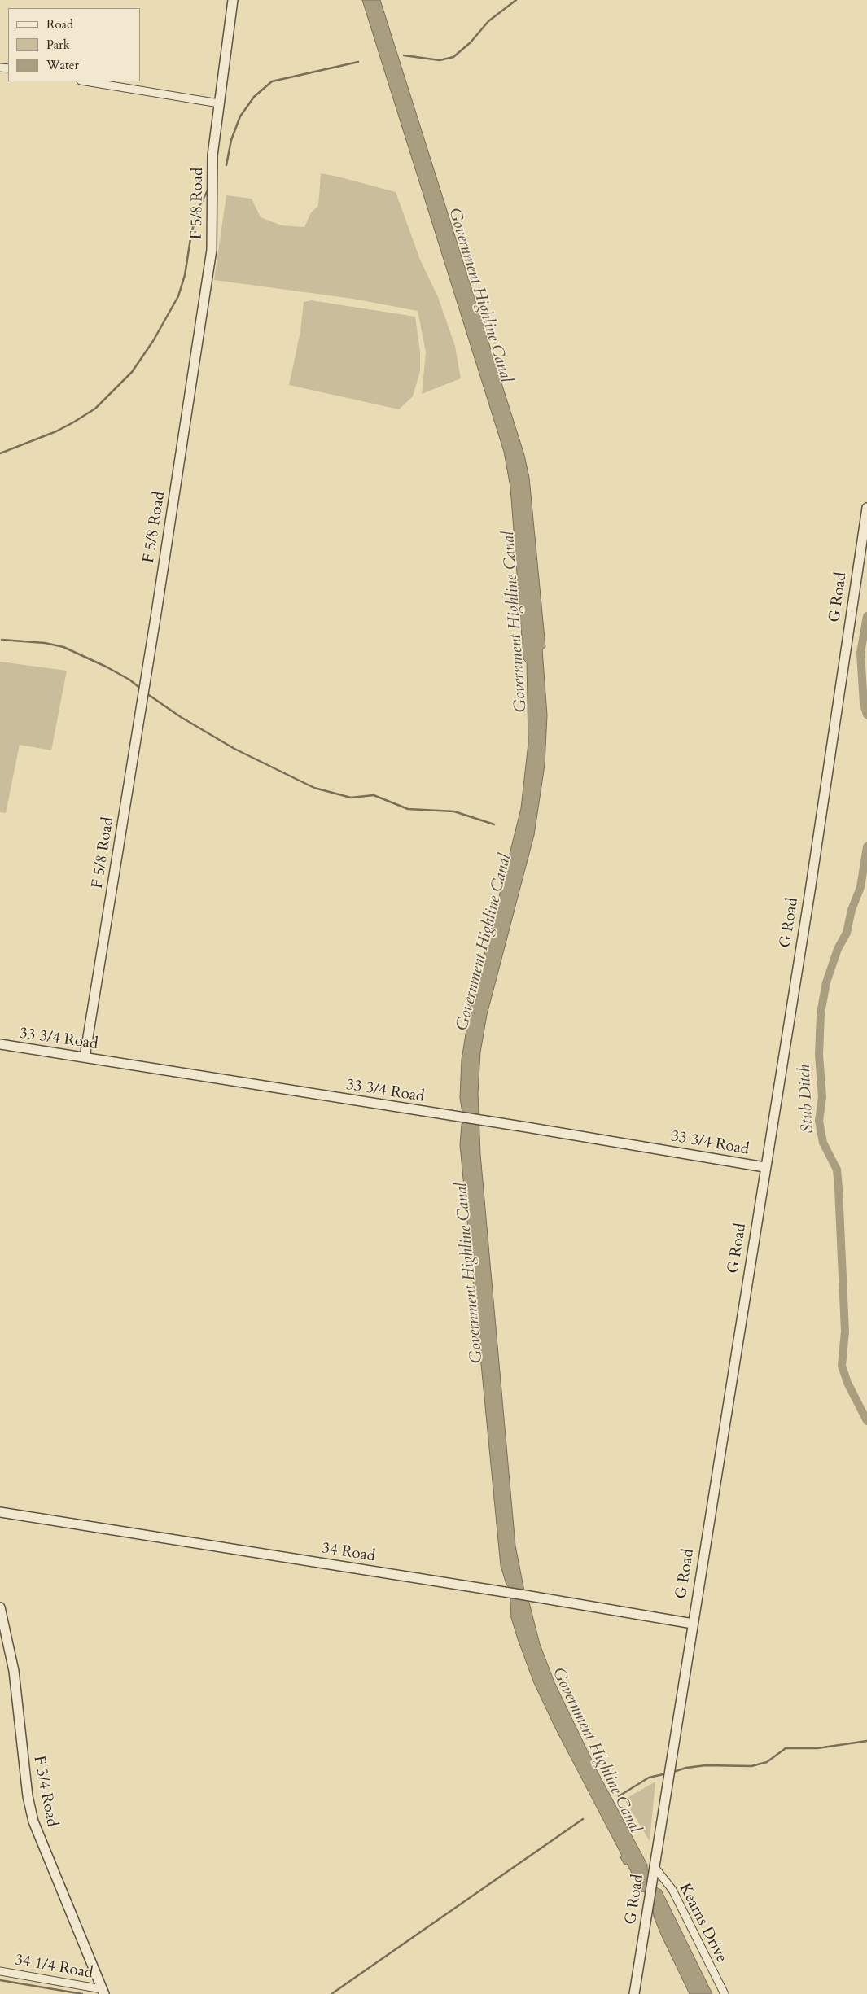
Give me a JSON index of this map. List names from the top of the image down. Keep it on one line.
{"streets":{"street":["F 5/8 Road","G Road","33 3/4 Road","34 Road","F 3/4 Road","Kearns Drive","34 1/4 Road"]},"crossings":[["F 5/8 Road","33 3/4 Road"],["G Road","33 3/4 Road"],["G Road","34 Road"],["G Road","Kearns Drive"],["F 3/4 Road","34 1/4 Road"]],"water":["Government Highline Canal","Stub Ditch"],"legend":["Road","Park","Water"]}
